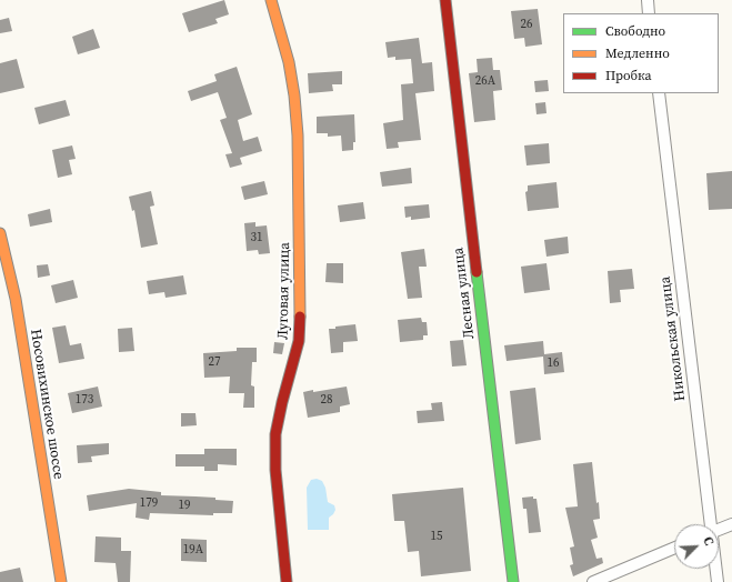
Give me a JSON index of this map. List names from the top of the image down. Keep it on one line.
{"streets":{"street":["Луговая улица","Лесная улица","Никольская улица","Носовихинское шоссе"]},"house_numbers":["26","26А","31","27","16","173","28","179","19","15","19А"],"legend":["Свободно","Медленно","Пробка"],"north":"top right"}
